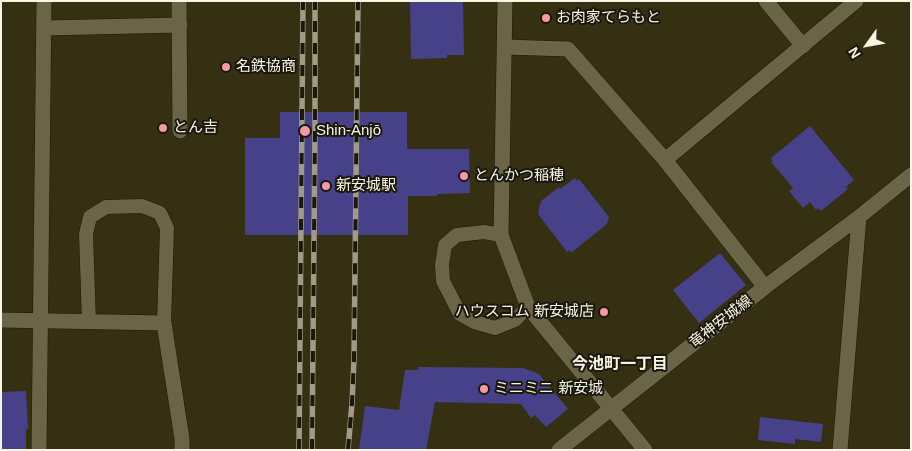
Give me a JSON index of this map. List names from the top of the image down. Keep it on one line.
{"streets":{"street":["竜神安城線"]},"districts":["今池町一丁目"],"places":["お肉家てらもと","名鉄協商","とん吉","Shin-Anjō","とんかつ稲穂","新安城駅","ハウスコム 新安城店","ミニミニ 新安城"],"north":"bottom left"}
